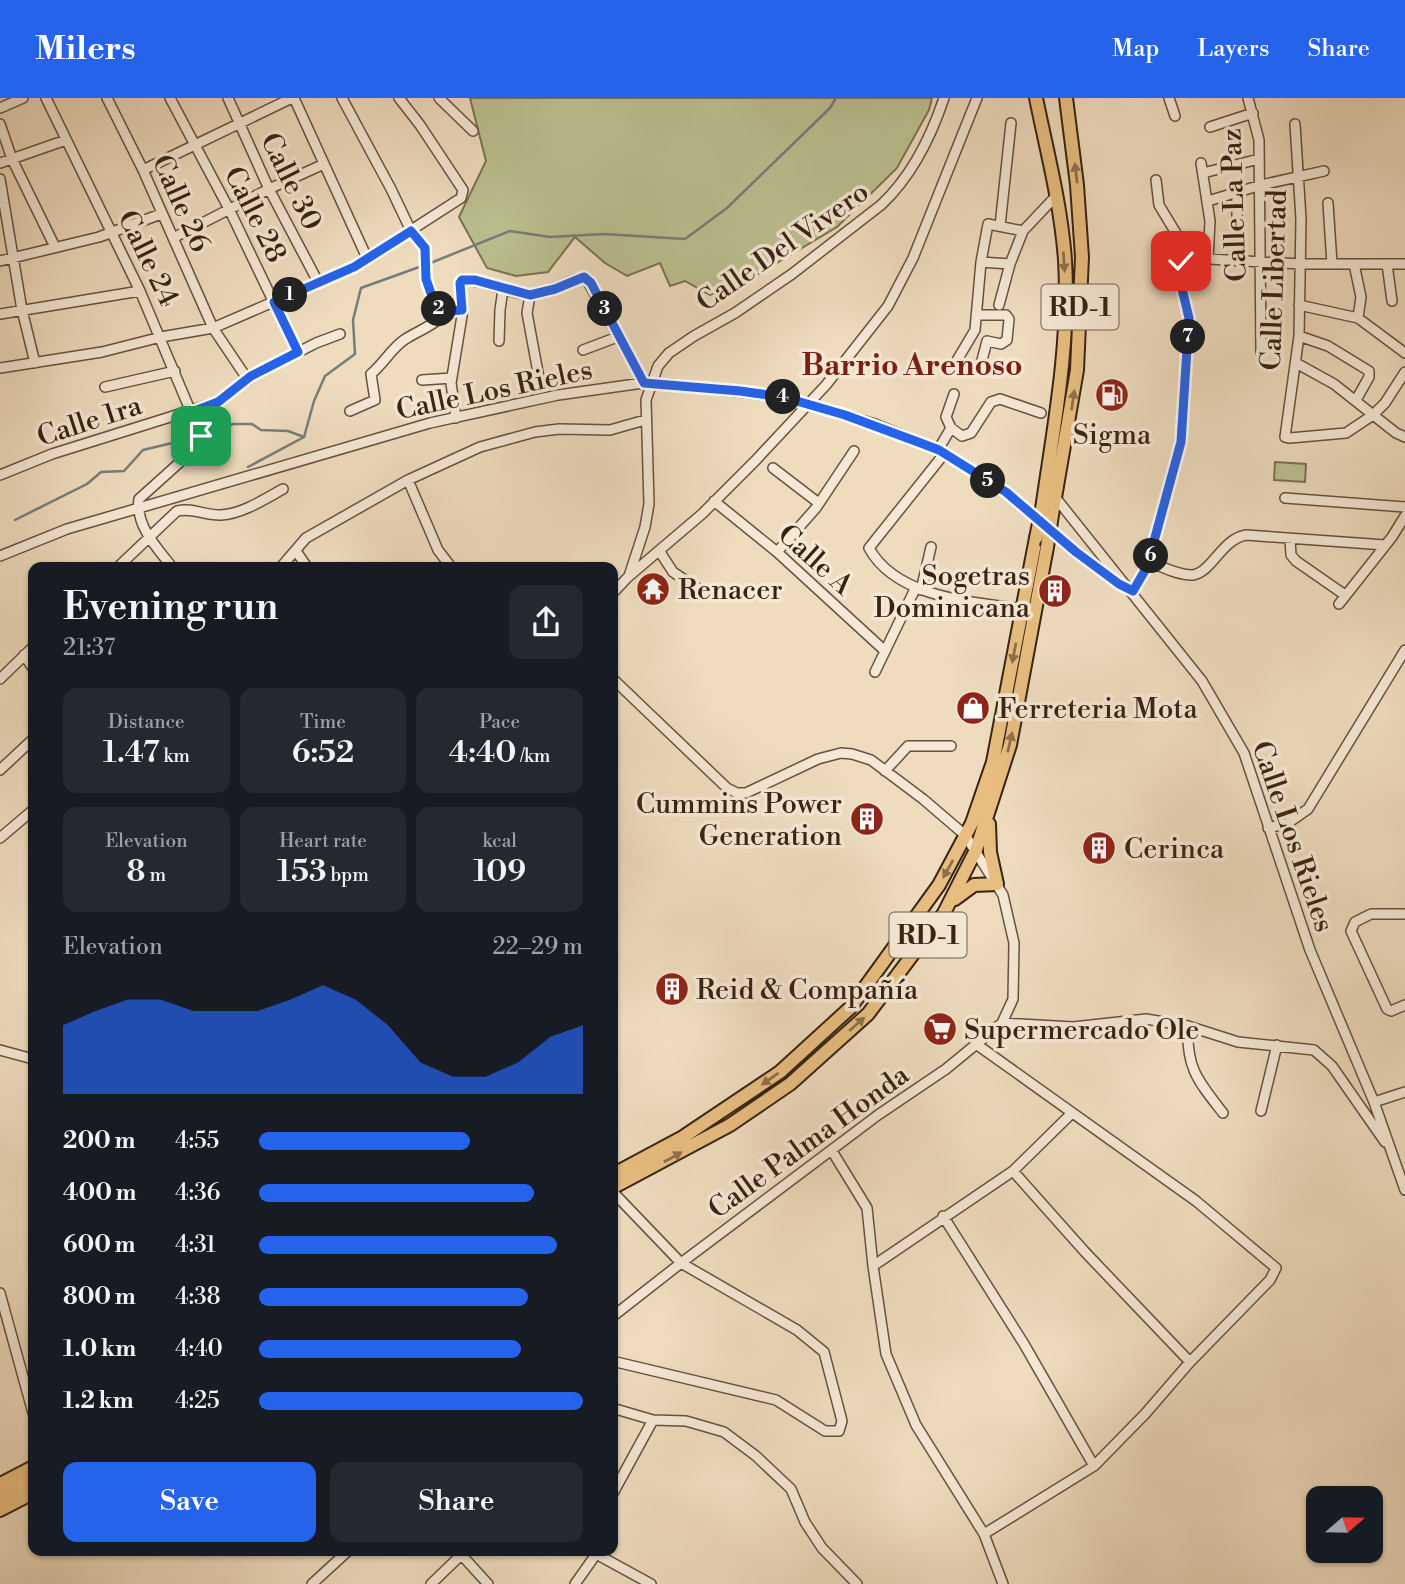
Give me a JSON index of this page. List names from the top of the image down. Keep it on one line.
{"streets":{"highway":["RD-1"],"street":["Calle 30","Calle 26","Calle La Paz","Calle 28","Calle Del Vivero","Calle 24","Calle Libertad","Calle Los Rieles","Calle 1ra","Calle A","Calle Palma Honda"]},"crossings":[["Calle 26","Calle 1ra"],["Calle 28","Calle 1ra"],["Calle Del Vivero","Calle Los Rieles"],["Calle 24","Calle Los Rieles"],["Calle 24","Calle 1ra"],["RD-1","Calle Los Rieles"]],"districts":["Barrio Arenoso"],"places":{"fuel station":["Sigma"],"temple":["Renacer"],"building":["Sogetras Dominicana","Cummins Power Generation","Cerinca","Reid & Compañía"],"shop":["Ferreteria Mota"],"supermarket":["Supermercado Ole"]},"north":"right","page":{"header":"Milers","nav":["Map","Layers","Share"],"pins":["1","2","3","7","4","5","6"],"heading":["Evening run","21:37"],"stats":[["Distance","1.47 km"],["Time","6:52"],["Pace","4:40 /km"],["Elevation","8 m"],["Heart rate","153 bpm"],["kcal","109"]],"chart":["Elevation","22–29 m"],"list":[{"name":"200 m","note":"4:55"},{"name":"400 m","note":"4:36"},{"name":"600 m","note":"4:31"},{"name":"800 m","note":"4:38"},{"name":"1.0 km","note":"4:40"},{"name":"1.2 km","note":"4:25"}],"buttons":["Save","Share"]}}
